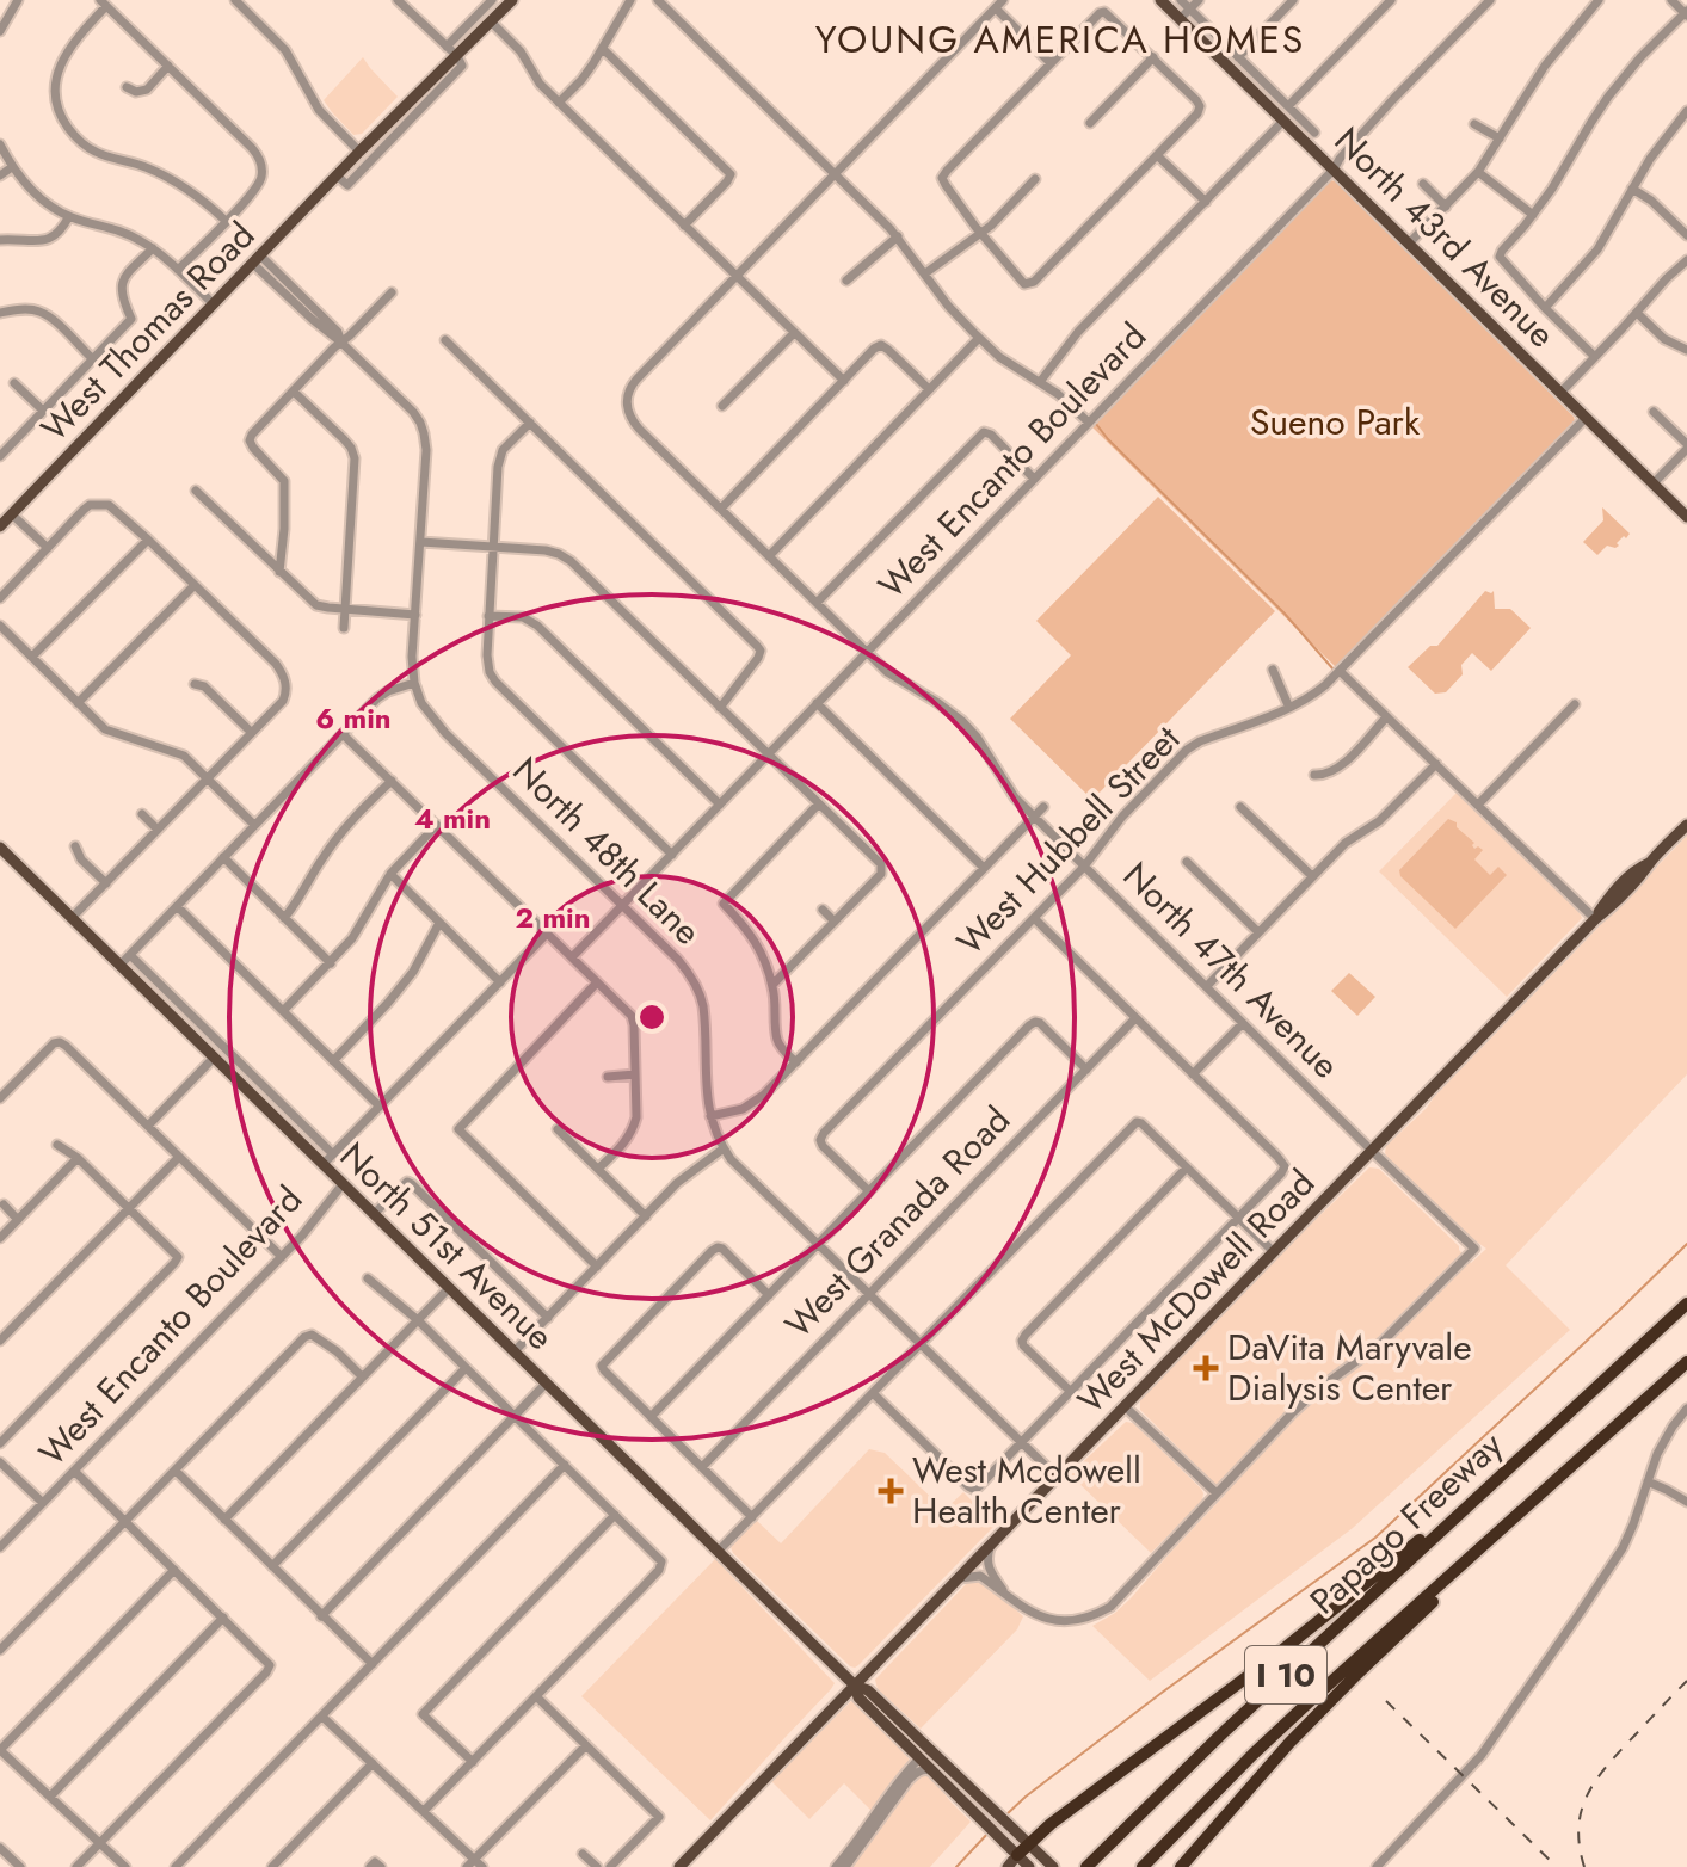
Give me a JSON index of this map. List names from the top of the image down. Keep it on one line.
{"streets":{"highway":["Papago Freeway","I 10"],"main road":["North 43rd Avenue","West Thomas Road","North 51st Avenue","West McDowell Road"],"street":["West Encanto Boulevard","West Hubbell Street","North 48th Lane","North 47th Avenue","West Granada Road"]},"crossings":[["North 43rd Avenue","West Encanto Boulevard"],["North 43rd Avenue","West Hubbell Street"],["West Thomas Road","North 48th Lane"],["West Encanto Boulevard","North 48th Lane"],["West Encanto Boulevard","North 47th Avenue"],["West Encanto Boulevard","North 51st Avenue"],["West Hubbell Street","North 47th Avenue"],["North 48th Lane","West Granada Road"],["North 48th Lane","West McDowell Road"],["North 47th Avenue","West McDowell Road"],["North 51st Avenue","West McDowell Road"]],"districts":["YOUNG AMERICA HOMES"],"parks":["Sueno Park"],"places":{"health":["DaVita Maryvale Dialysis Center","West Mcdowell Health Center"]},"rings":["6 min","4 min","2 min"]}
